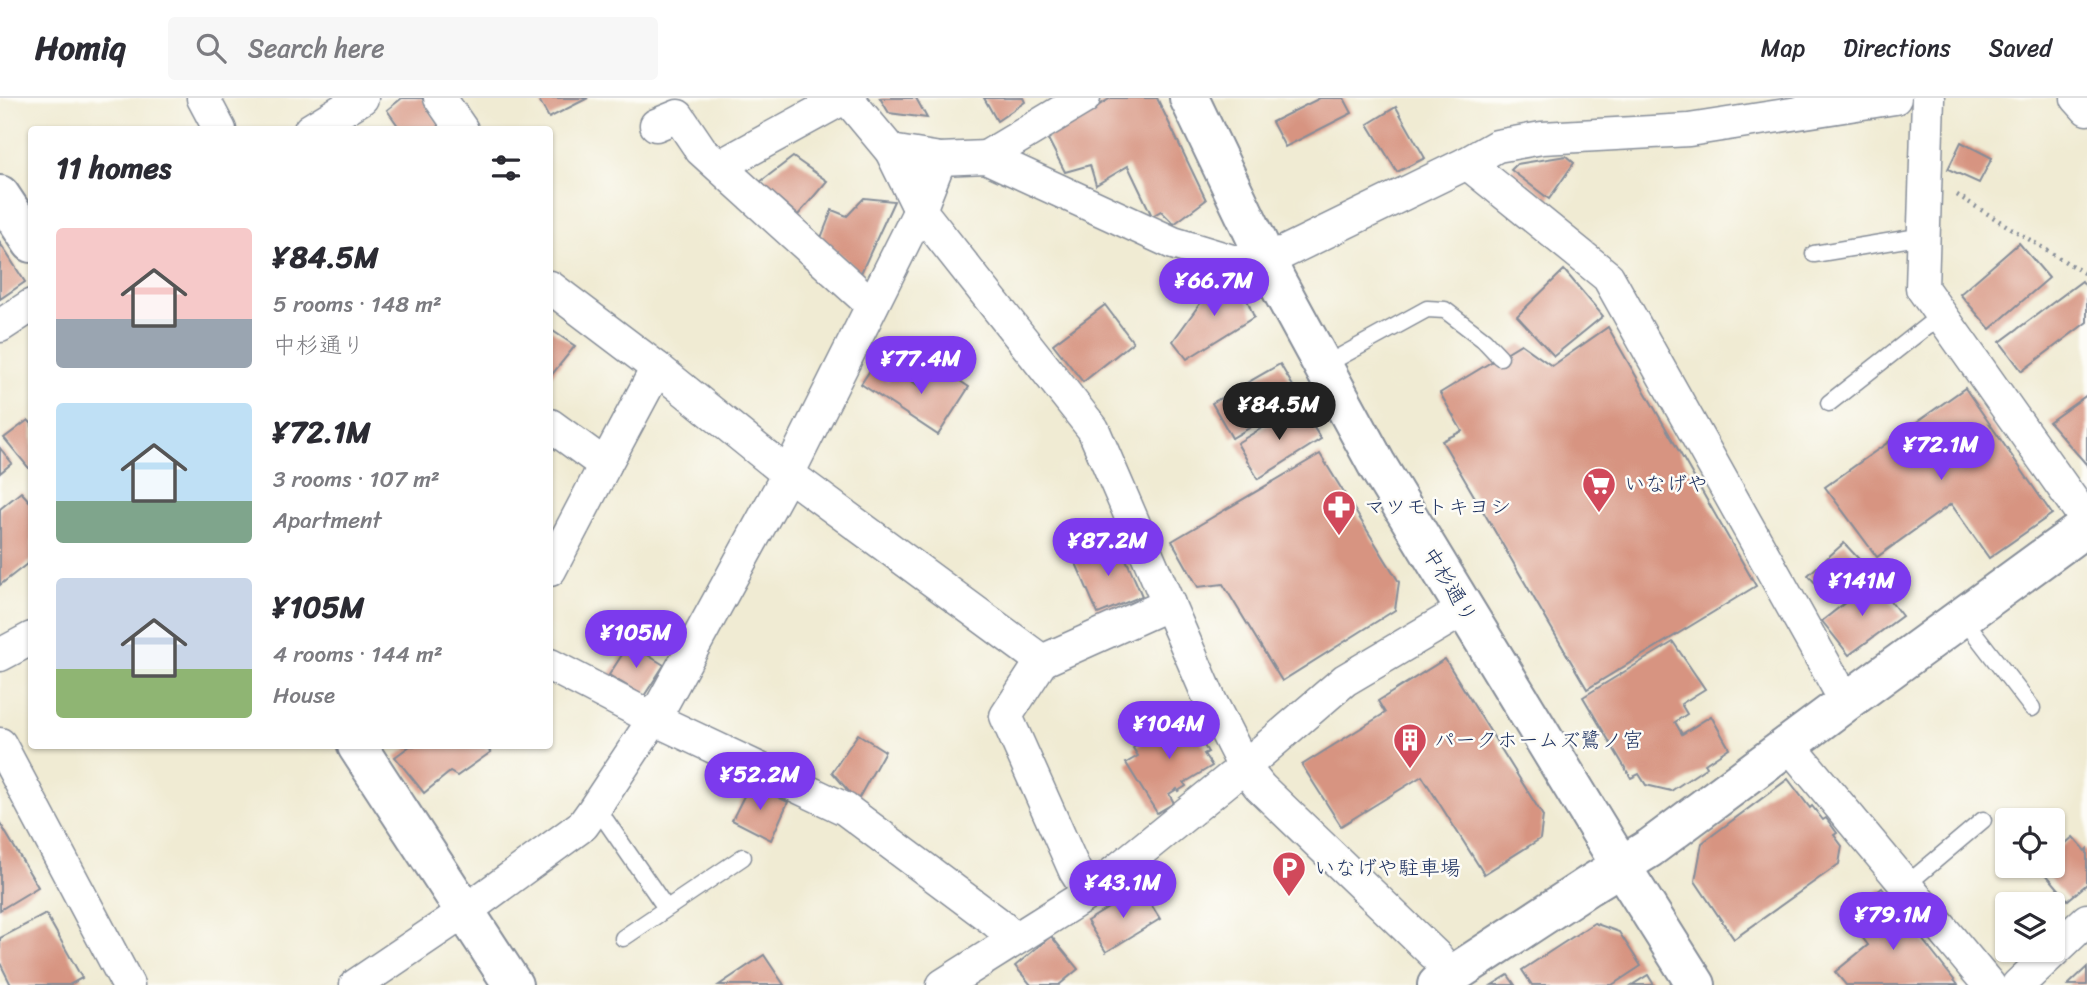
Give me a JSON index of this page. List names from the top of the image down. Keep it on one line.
{"streets":{"street":["中杉通り"]},"places":{"supermarket":["いなげや"],"pharmacy":["マツモトキヨシ"],"building":["パークホームズ鷺ノ宮"],"parking":["いなげや駐車場"]},"page":{"header":"Homiq","search":"Search here","nav":["Map","Directions","Saved"],"heading":"11 homes","list":[{"name":"¥84.5M","note":"5 rooms · 148 m² · 中杉通り"},{"name":"¥72.1M","note":"3 rooms · 107 m² · Apartment"},{"name":"¥105M","note":"4 rooms · 144 m² · House"}],"price":["¥66.7M","¥77.4M","¥84.5M","¥72.1M","¥87.2M","¥141M","¥105M","¥104M","¥52.2M","¥43.1M","¥79.1M"]}}
